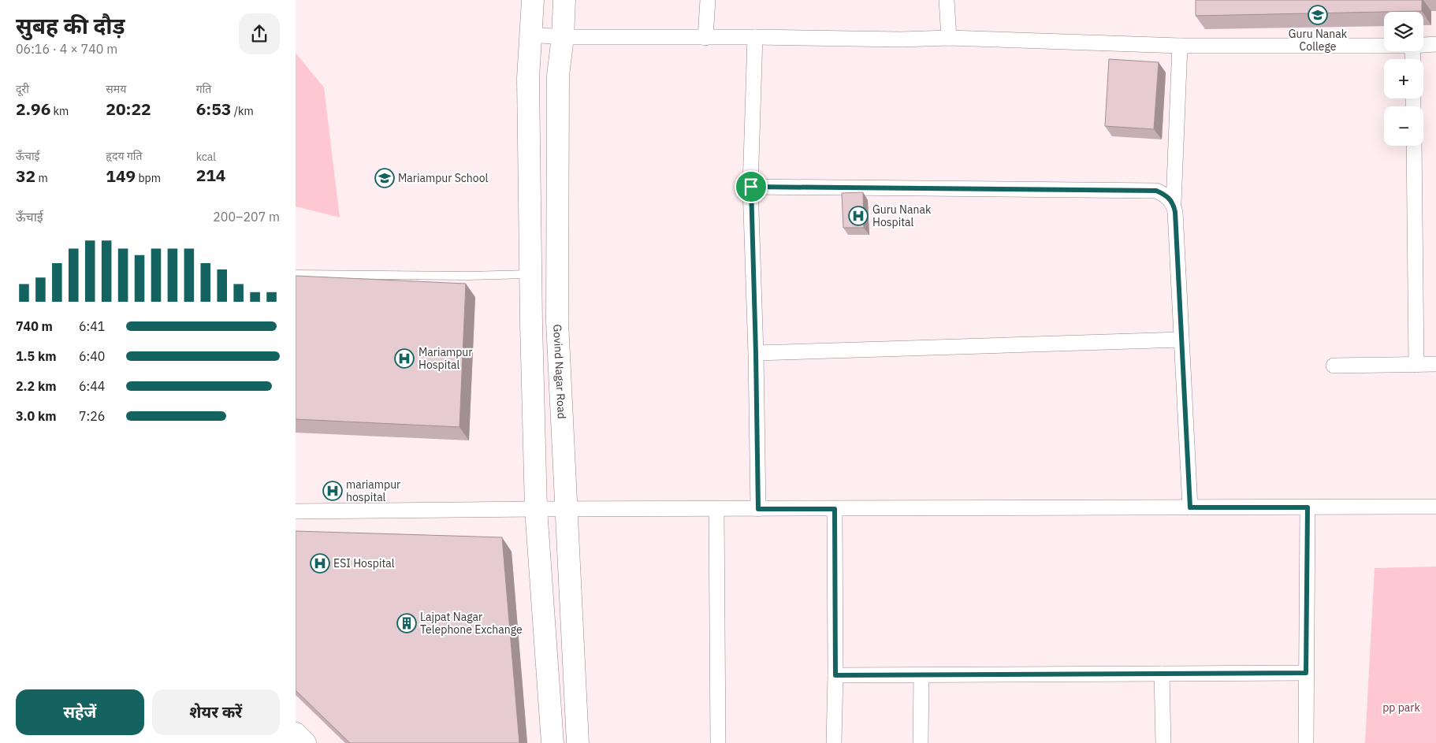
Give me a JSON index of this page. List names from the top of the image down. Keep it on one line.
{"streets":{"main road":["Govind Nagar Road"]},"parks":["pp park"],"places":{"school or university":["Guru Nanak College","Mariampur School"],"hospital":["Guru Nanak Hospital","Mariampur Hospital","mariampur hospital","ESI Hospital"],"building":["Lajpat Nagar Telephone Exchange"]},"page":{"heading":["सुबह की दौड़","06:16 · 4 × 740 m"],"map_buttons":["+","−"],"stats":[["दूरी","2.96 km"],["समय","20:22"],["गति","6:53 /km"],["ऊँचाई","32 m"],["हृदय गति","149 bpm"],["kcal","214"]],"chart":["ऊँचाई","200–207 m"],"list":[{"name":"740 m","note":"6:41"},{"name":"1.5 km","note":"6:40"},{"name":"2.2 km","note":"6:44"},{"name":"3.0 km","note":"7:26"}],"buttons":["सहेजें","शेयर करें"]}}
